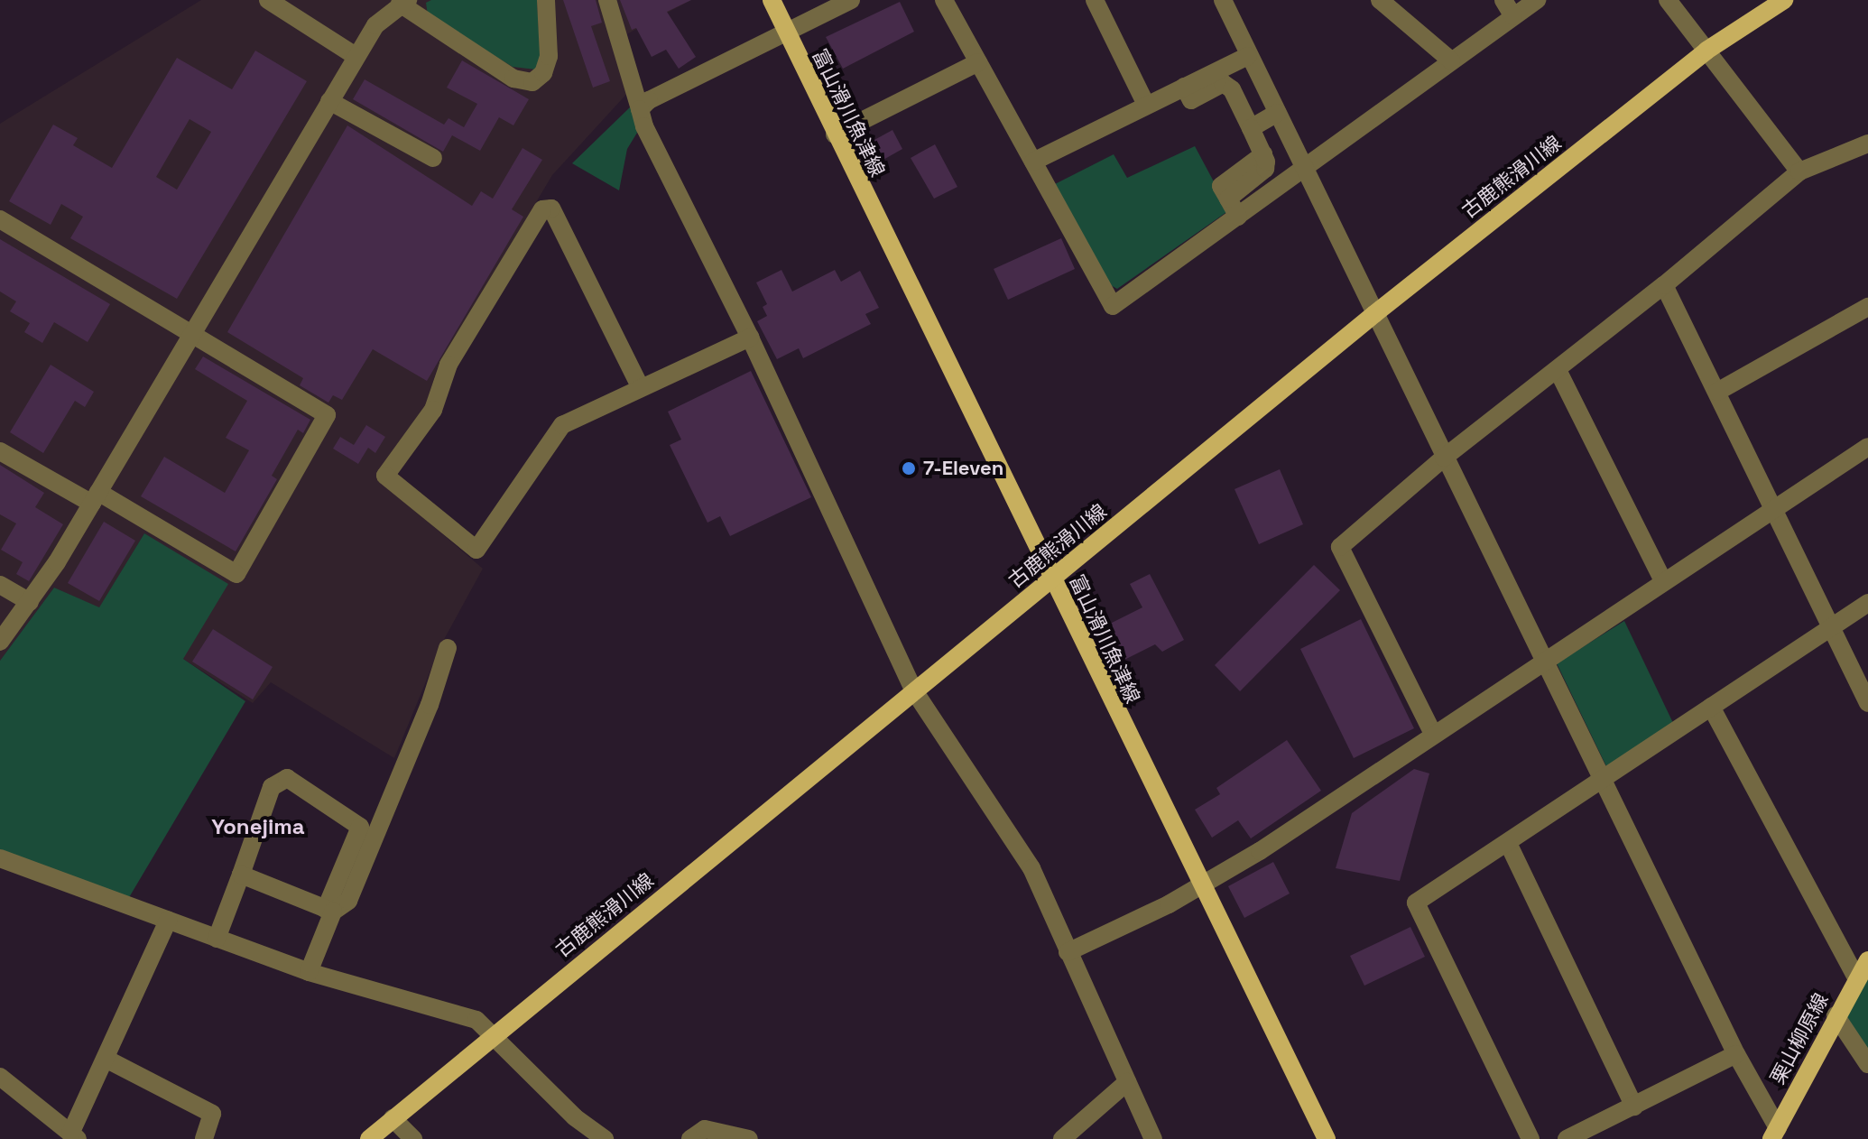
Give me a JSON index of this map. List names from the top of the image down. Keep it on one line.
{"streets":{"main road":["富山滑川魚津線","古鹿熊滑川線","栗山柳原線"]},"crossings":[["富山滑川魚津線","古鹿熊滑川線"]],"districts":["Yonejima"],"places":["7-Eleven"]}
